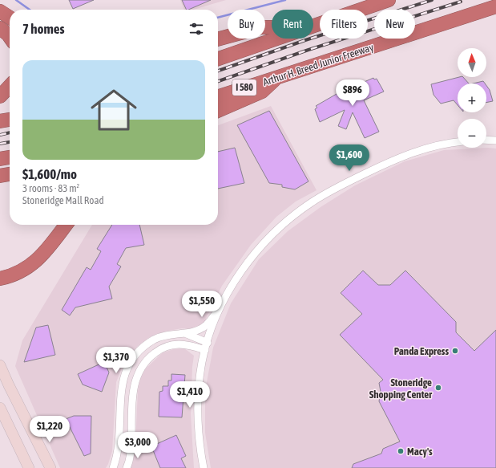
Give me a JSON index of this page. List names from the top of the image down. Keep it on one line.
{"streets":{"highway":["Arthur H. Breed Junior Freeway","I 580"]},"places":["Panda Express","Stoneridge Shopping Center","Macy's"],"north":"top","page":{"chip":["Buy","Rent","Filters","New"],"heading":"7 homes","map_buttons":["+","−"],"list":[{"name":"$1,600/mo","note":"3 rooms · 83 m² · Stoneridge Mall Road"}],"price":["$896","$1,600","$1,550","$1,370","$1,410","$1,220","$3,000"]}}
